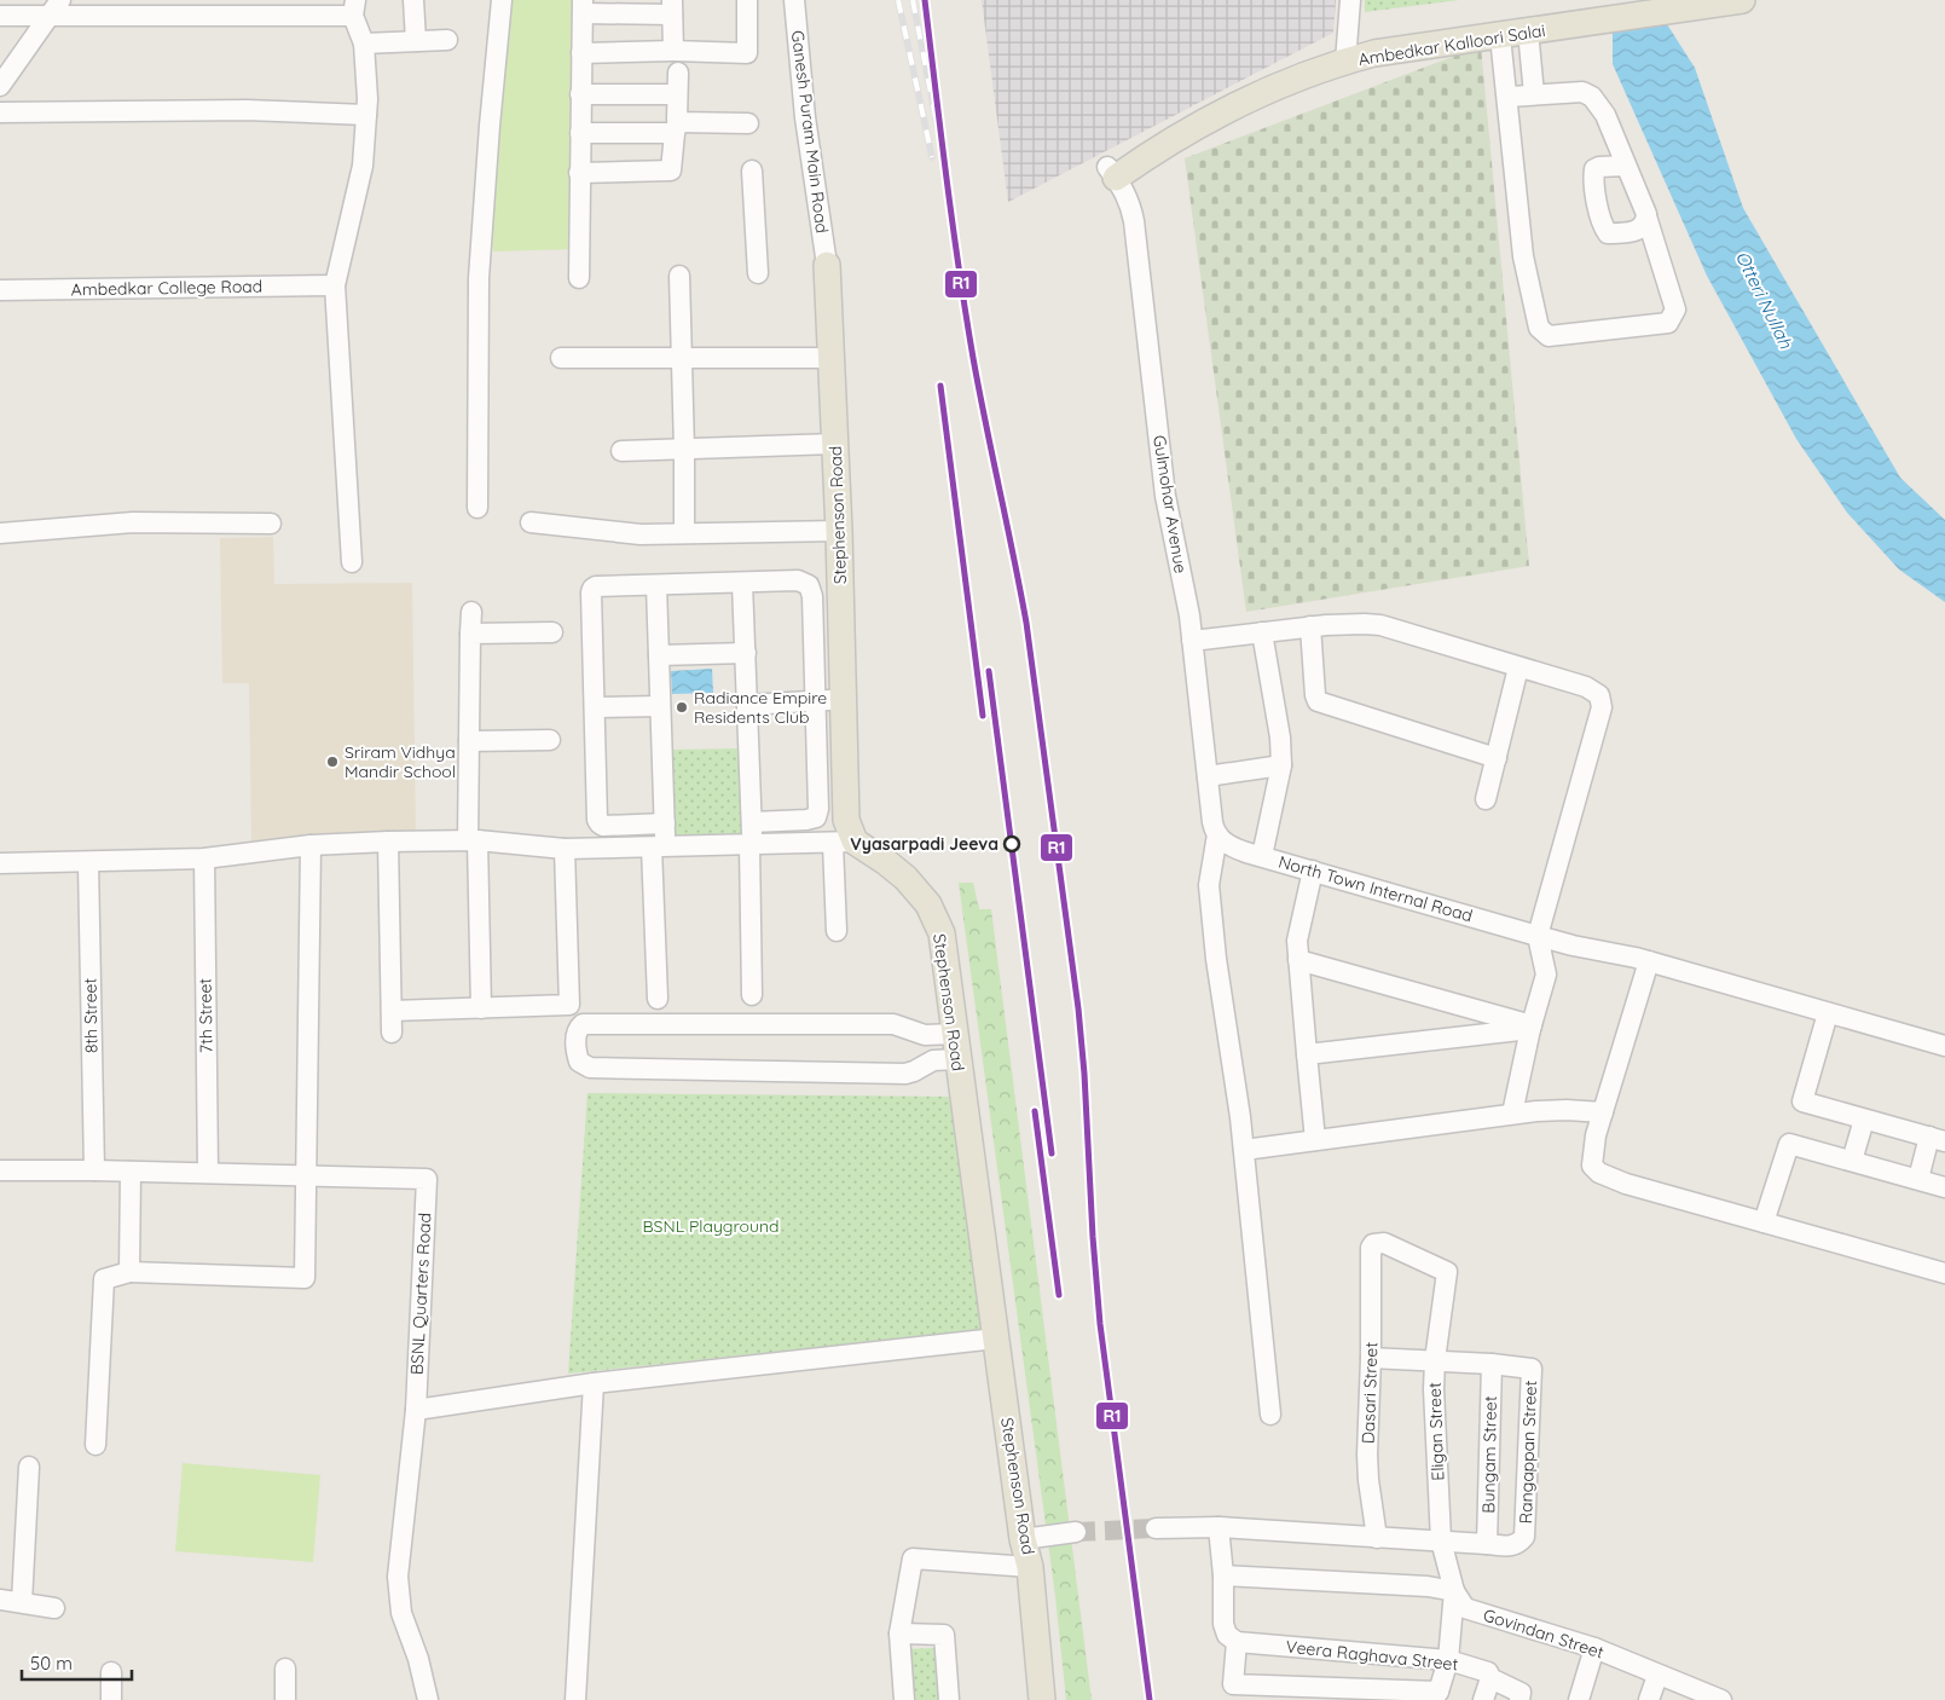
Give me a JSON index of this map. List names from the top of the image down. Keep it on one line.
{"streets":{"main road":["Ambedkar Kalloori Salai","Stephenson Road"],"street":["Ganesh Puram Main Road","Ambedkar College Road","Gulmohar Avenue","North Town Internal Road","8th Street","7th Street","BSNL Quarters Road","Dasari Street","Eligan Street","Rangappan Street","Bungam Street","Govindan Street","Veera Raghava Street"]},"crossings":[["Ambedkar Kalloori Salai","Gulmohar Avenue"],["Ganesh Puram Main Road","Stephenson Road"],["Gulmohar Avenue","North Town Internal Road"],["Dasari Street","Eligan Street"],["Eligan Street","Govindan Street"],["Rangappan Street","Bungam Street"]],"water":["Otteri Nullah"],"parks":["BSNL Playground"],"places":["Radiance Empire Residents Club","Sriram Vidhya Mandir School","Vyasarpadi Jeeva"],"lines":["transit line R1"],"scale_bar":"50 m"}
